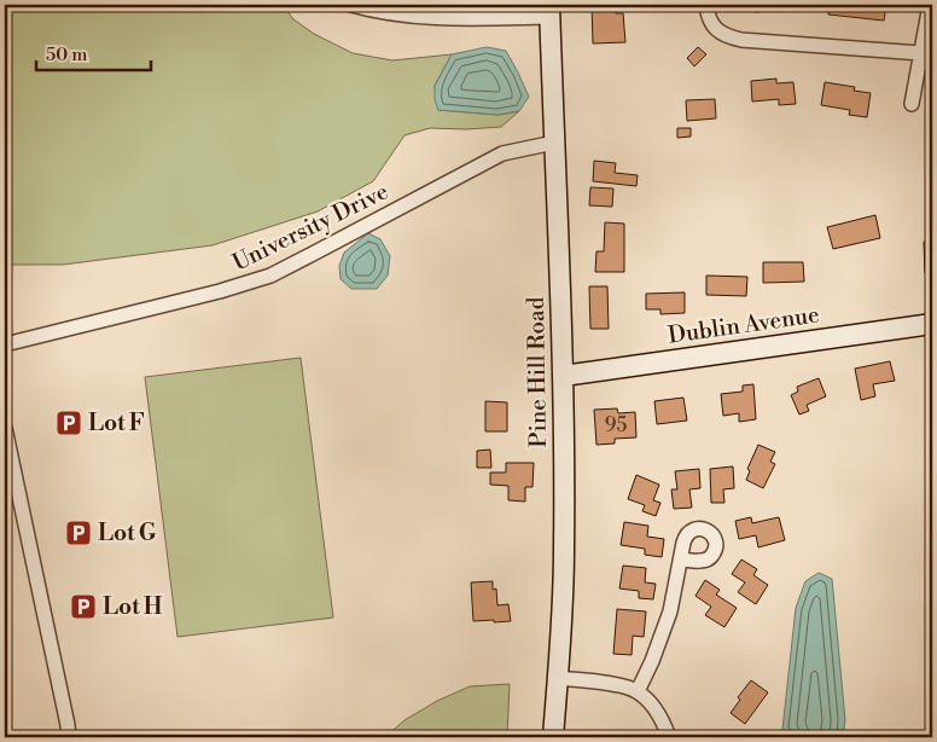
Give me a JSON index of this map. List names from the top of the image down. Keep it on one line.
{"streets":{"street":["University Drive","Dublin Avenue","Pine Hill Road"]},"crossings":[["University Drive","Pine Hill Road"],["Dublin Avenue","Pine Hill Road"]],"places":{"parking":["Lot F","Lot G","Lot H"]},"house_numbers":["95"],"scale_bar":"50 m"}
